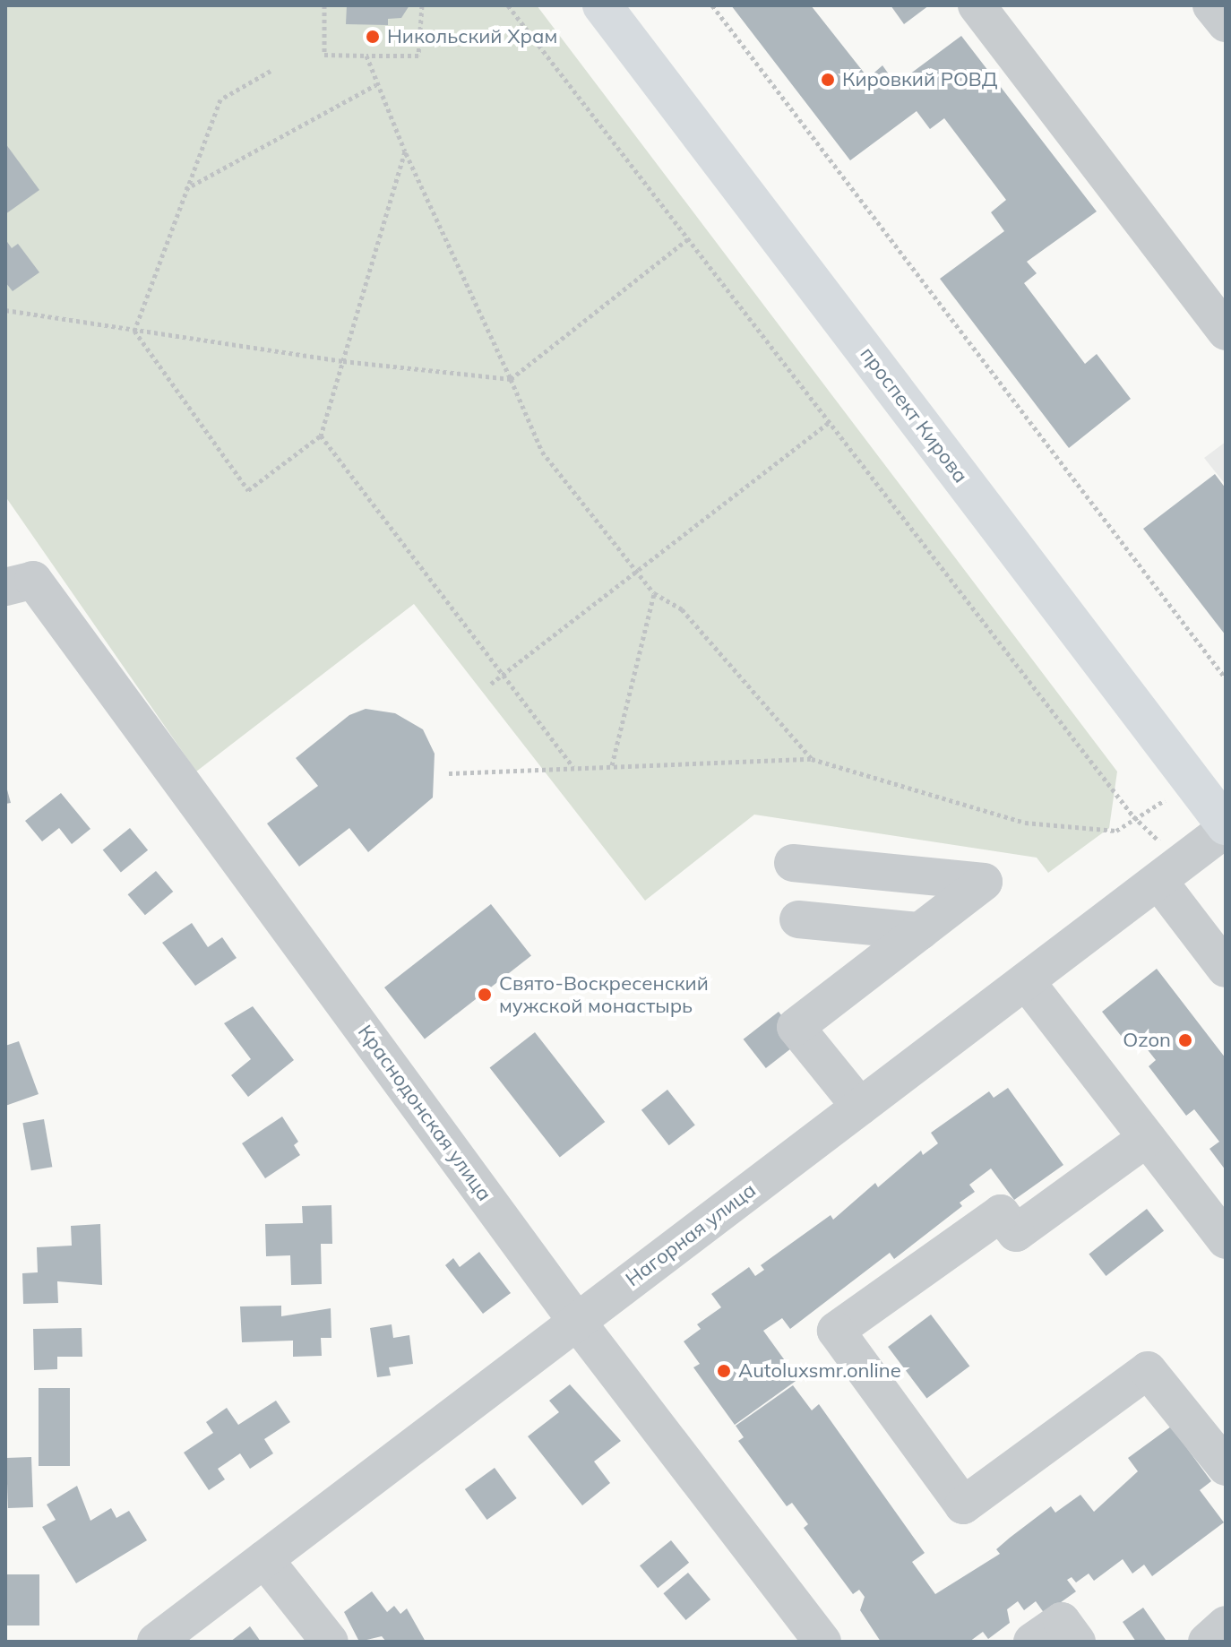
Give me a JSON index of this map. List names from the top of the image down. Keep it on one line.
{"streets":{"main road":["проспект Кирова"],"street":["Краснодонская улица","Нагорная улица"]},"crossings":[["проспект Кирова","Нагорная улица"],["Краснодонская улица","Нагорная улица"]],"places":["Никольский Храм","Кировкий РОВД","Свято-Воскресенский мужской монастырь","Ozon","Autoluxsmr.online"]}
